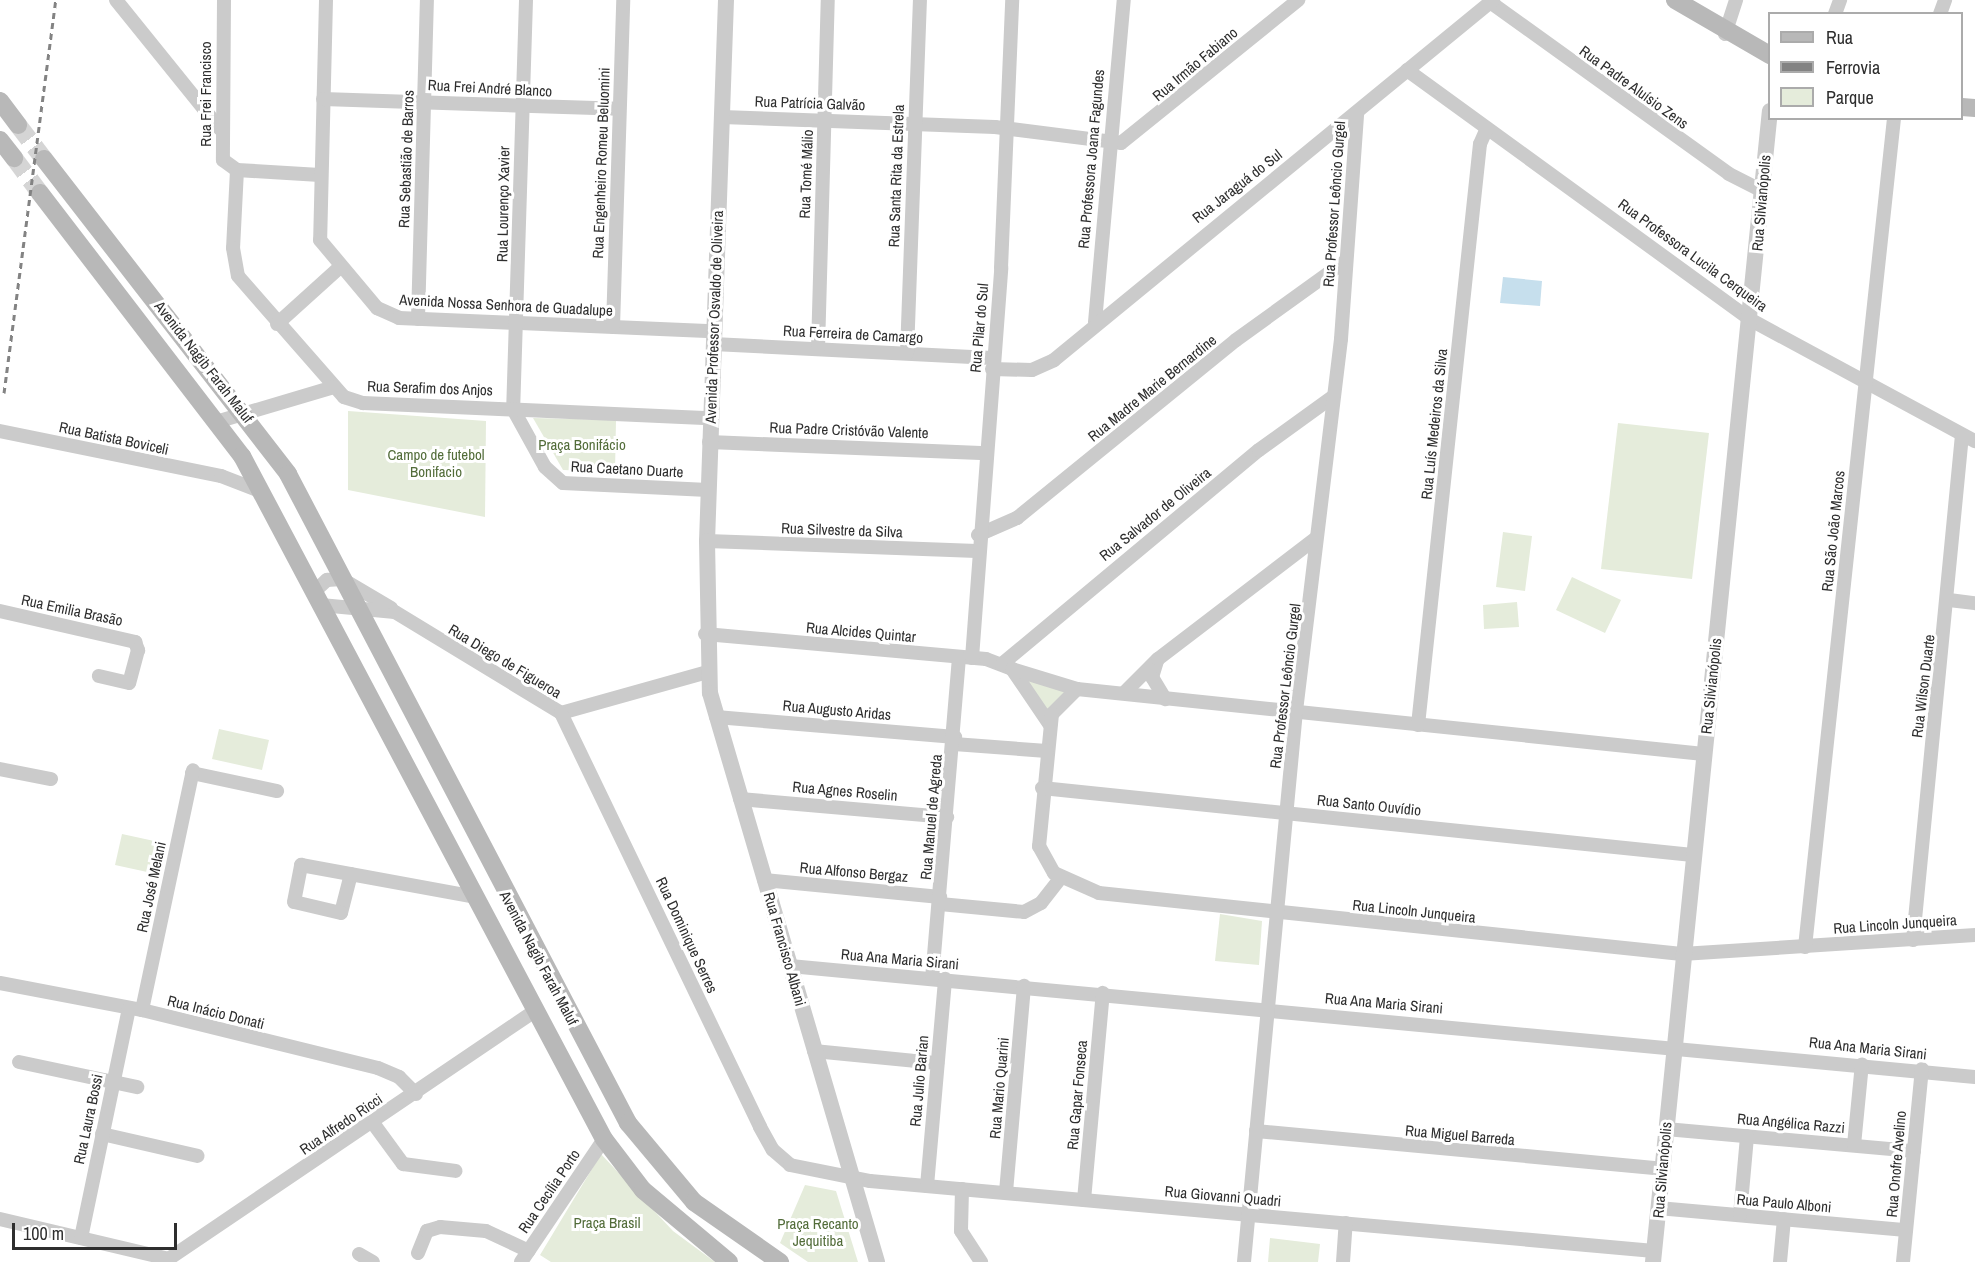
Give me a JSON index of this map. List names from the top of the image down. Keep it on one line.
{"streets":{"main road":["Avenida Nagib Farah Maluf"],"street":["Rua Irmão Fabiano","Rua Padre Aluísio Zens","Rua Frei André Blanco","Rua Frei Francisco","Rua Patrícia Galvão","Rua Sebastião de Barros","Rua Professora Joana Fagundes","Rua Engenheiro Romeu Beluomini","Rua Tomé Málio","Rua Santa Rita da Estrela","Rua Jaraguá do Sul","Rua Silvianópolis","Rua Lourenço Xavier","Rua Professor Leôncio Gurgel","Rua Professora Lucila Cerqueira","Avenida Nossa Senhora de Guadalupe","Avenida Professor Osvaldo de Oliveira","Rua Pilar do Sul","Rua Ferreira de Camargo","Rua Serafim dos Anjos","Rua Madre Marie Bernardine","Rua Luís Medeiros da Silva","Rua Padre Cristóvão Valente","Rua Batista Boviceli","Rua Caetano Duarte","Rua Salvador de Oliveira","Rua Silvestre da Silva","Rua São João Marcos","Rua Emilia Brasão","Rua Alcides Quintar","Rua Diego de Figueroa","Rua Wilson Duarte","Rua Augusto Aridas","Rua Agnes Roselin","Rua Santo Ouvídio","Rua Manuel de Agreda","Rua Alfonso Bergaz","Rua José Melani","Rua Lincoln Junqueira","Rua Dominique Serres","Rua Francisco Albani","Rua Ana Maria Sirani","Rua Inácio Donati","Rua Julio Barian","Rua Mario Quarini","Rua Gapar Fonseca","Rua Laura Bossi","Rua Angélica Razzi","Rua Alfredo Ricci","Rua Miguel Barreda","Rua Onofre Avelino","Rua Cecília Porto","Rua Giovanni Quadri","Rua Paulo Alboni"]},"crossings":[["Rua Irmão Fabiano","Rua Patrícia Galvão"],["Rua Irmão Fabiano","Rua Professora Joana Fagundes"],["Rua Padre Aluísio Zens","Rua Jaraguá do Sul"],["Rua Padre Aluísio Zens","Rua Silvianópolis"],["Rua Frei André Blanco","Rua Sebastião de Barros"],["Rua Frei André Blanco","Rua Engenheiro Romeu Beluomini"],["Rua Frei André Blanco","Rua Lourenço Xavier"],["Rua Frei André Blanco","Avenida Nossa Senhora de Guadalupe"],["Rua Frei Francisco","Rua Serafim dos Anjos"],["Rua Patrícia Galvão","Rua Professora Joana Fagundes"],["Rua Patrícia Galvão","Rua Tomé Málio"],["Rua Patrícia Galvão","Rua Santa Rita da Estrela"],["Rua Patrícia Galvão","Avenida Professor Osvaldo de Oliveira"],["Rua Patrícia Galvão","Rua Pilar do Sul"],["Rua Sebastião de Barros","Avenida Nossa Senhora de Guadalupe"],["Rua Professora Joana Fagundes","Rua Jaraguá do Sul"],["Rua Engenheiro Romeu Beluomini","Avenida Nossa Senhora de Guadalupe"],["Rua Tomé Málio","Rua Ferreira de Camargo"],["Rua Santa Rita da Estrela","Rua Ferreira de Camargo"],["Rua Jaraguá do Sul","Rua Professor Leôncio Gurgel"],["Rua Jaraguá do Sul","Rua Professora Lucila Cerqueira"],["Rua Jaraguá do Sul","Rua Pilar do Sul"],["Rua Jaraguá do Sul","Rua Ferreira de Camargo"],["Rua Silvianópolis","Rua Professora Lucila Cerqueira"],["Rua Silvianópolis","Rua Santo Ouvídio"],["Rua Silvianópolis","Rua Lincoln Junqueira"],["Rua Silvianópolis","Rua Ana Maria Sirani"],["Rua Silvianópolis","Rua Angélica Razzi"],["Rua Silvianópolis","Rua Miguel Barreda"],["Rua Silvianópolis","Rua Giovanni Quadri"],["Rua Silvianópolis","Rua Paulo Alboni"],["Rua Lourenço Xavier","Avenida Nossa Senhora de Guadalupe"],["Rua Lourenço Xavier","Rua Serafim dos Anjos"],["Rua Lourenço Xavier","Rua Caetano Duarte"],["Rua Professor Leôncio Gurgel","Rua Madre Marie Bernardine"],["Rua Professor Leôncio Gurgel","Rua Salvador de Oliveira"],["Rua Professor Leôncio Gurgel","Rua Santo Ouvídio"],["Rua Professor Leôncio Gurgel","Rua Lincoln Junqueira"],["Rua Professor Leôncio Gurgel","Rua Ana Maria Sirani"],["Rua Professor Leôncio Gurgel","Rua Miguel Barreda"],["Rua Professor Leôncio Gurgel","Rua Giovanni Quadri"],["Rua Professora Lucila Cerqueira","Rua Luís Medeiros da Silva"],["Rua Professora Lucila Cerqueira","Rua São João Marcos"],["Rua Professora Lucila Cerqueira","Rua Wilson Duarte"],["Avenida Nossa Senhora de Guadalupe","Avenida Professor Osvaldo de Oliveira"],["Avenida Nossa Senhora de Guadalupe","Rua Ferreira de Camargo"],["Avenida Professor Osvaldo de Oliveira","Rua Ferreira de Camargo"],["Avenida Professor Osvaldo de Oliveira","Rua Serafim dos Anjos"],["Avenida Professor Osvaldo de Oliveira","Rua Padre Cristóvão Valente"],["Avenida Professor Osvaldo de Oliveira","Rua Caetano Duarte"],["Avenida Professor Osvaldo de Oliveira","Rua Silvestre da Silva"],["Avenida Professor Osvaldo de Oliveira","Rua Alcides Quintar"],["Avenida Professor Osvaldo de Oliveira","Rua Francisco Albani"],["Rua Pilar do Sul","Rua Ferreira de Camargo"],["Rua Pilar do Sul","Rua Madre Marie Bernardine"],["Rua Pilar do Sul","Rua Padre Cristóvão Valente"],["Rua Pilar do Sul","Rua Silvestre da Silva"],["Rua Pilar do Sul","Rua Alcides Quintar"],["Rua Pilar do Sul","Rua Manuel de Agreda"],["Avenida Nagib Farah Maluf","Rua Batista Boviceli"],["Avenida Nagib Farah Maluf","Rua Diego de Figueroa"],["Avenida Nagib Farah Maluf","Rua Alfredo Ricci"],["Avenida Nagib Farah Maluf","Rua Cecília Porto"],["Rua Serafim dos Anjos","Rua Caetano Duarte"],["Rua Salvador de Oliveira","Rua Alcides Quintar"],["Rua São João Marcos","Rua Lincoln Junqueira"],["Rua Alcides Quintar","Rua Manuel de Agreda"],["Rua Alcides Quintar","Rua Francisco Albani"],["Rua Diego de Figueroa","Rua Dominique Serres"],["Rua Diego de Figueroa","Rua Francisco Albani"],["Rua Wilson Duarte","Rua Lincoln Junqueira"],["Rua Augusto Aridas","Rua Manuel de Agreda"],["Rua Augusto Aridas","Rua Francisco Albani"],["Rua Agnes Roselin","Rua Manuel de Agreda"],["Rua Agnes Roselin","Rua Francisco Albani"],["Rua Manuel de Agreda","Rua Alfonso Bergaz"],["Rua Manuel de Agreda","Rua Ana Maria Sirani"],["Rua Manuel de Agreda","Rua Julio Barian"],["Rua Alfonso Bergaz","Rua Lincoln Junqueira"],["Rua Alfonso Bergaz","Rua Francisco Albani"],["Rua José Melani","Rua Inácio Donati"],["Rua José Melani","Rua Laura Bossi"],["Rua Dominique Serres","Rua Giovanni Quadri"],["Rua Francisco Albani","Rua Ana Maria Sirani"],["Rua Francisco Albani","Rua Giovanni Quadri"],["Rua Ana Maria Sirani","Rua Julio Barian"],["Rua Ana Maria Sirani","Rua Mario Quarini"],["Rua Ana Maria Sirani","Rua Gapar Fonseca"],["Rua Ana Maria Sirani","Rua Onofre Avelino"],["Rua Inácio Donati","Rua Laura Bossi"],["Rua Inácio Donati","Rua Alfredo Ricci"],["Rua Julio Barian","Rua Giovanni Quadri"],["Rua Mario Quarini","Rua Giovanni Quadri"],["Rua Gapar Fonseca","Rua Giovanni Quadri"],["Rua Angélica Razzi","Rua Onofre Avelino"],["Rua Onofre Avelino","Rua Paulo Alboni"]],"parks":["Praça Bonifácio","Campo de futebol Bonifacio","Praça Brasil","Praça Recanto Jequitiba"],"legend":["Rua","Ferrovia","Parque"],"scale_bar":"100 m"}
